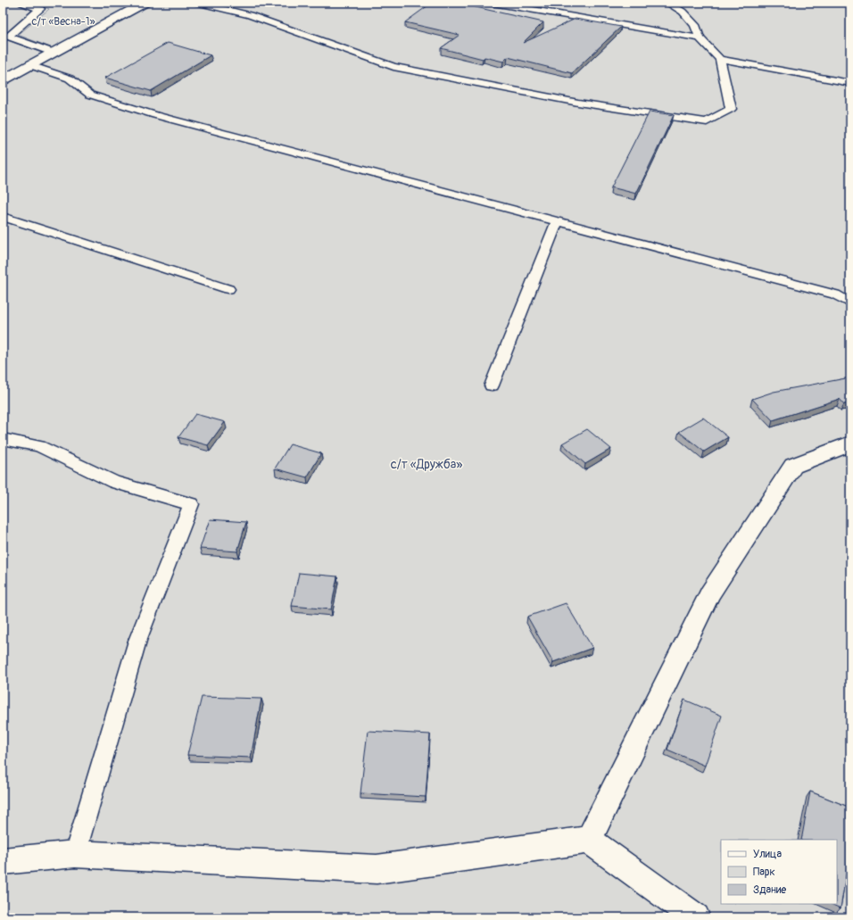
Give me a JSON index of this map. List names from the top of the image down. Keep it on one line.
{"parks":["с/т «Весна-1»","с/т «Дружба»"],"legend":["Улица","Парк","Здание"]}
